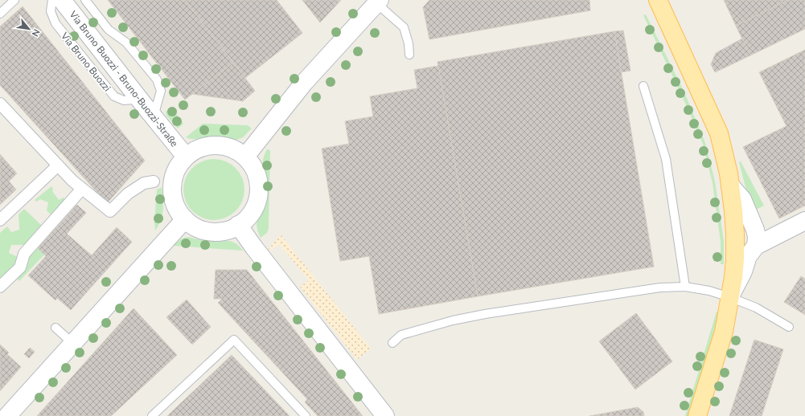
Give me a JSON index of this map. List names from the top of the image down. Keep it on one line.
{"streets":{"main road":["Via Bruno Buozzi - Bruno-Buozzi-Straße"],"lane":["Via Bruno Buozzi"]},"crossings":[["Via Bruno Buozzi","Via Bruno Buozzi - Bruno-Buozzi-Straße"]],"north":"bottom right"}
